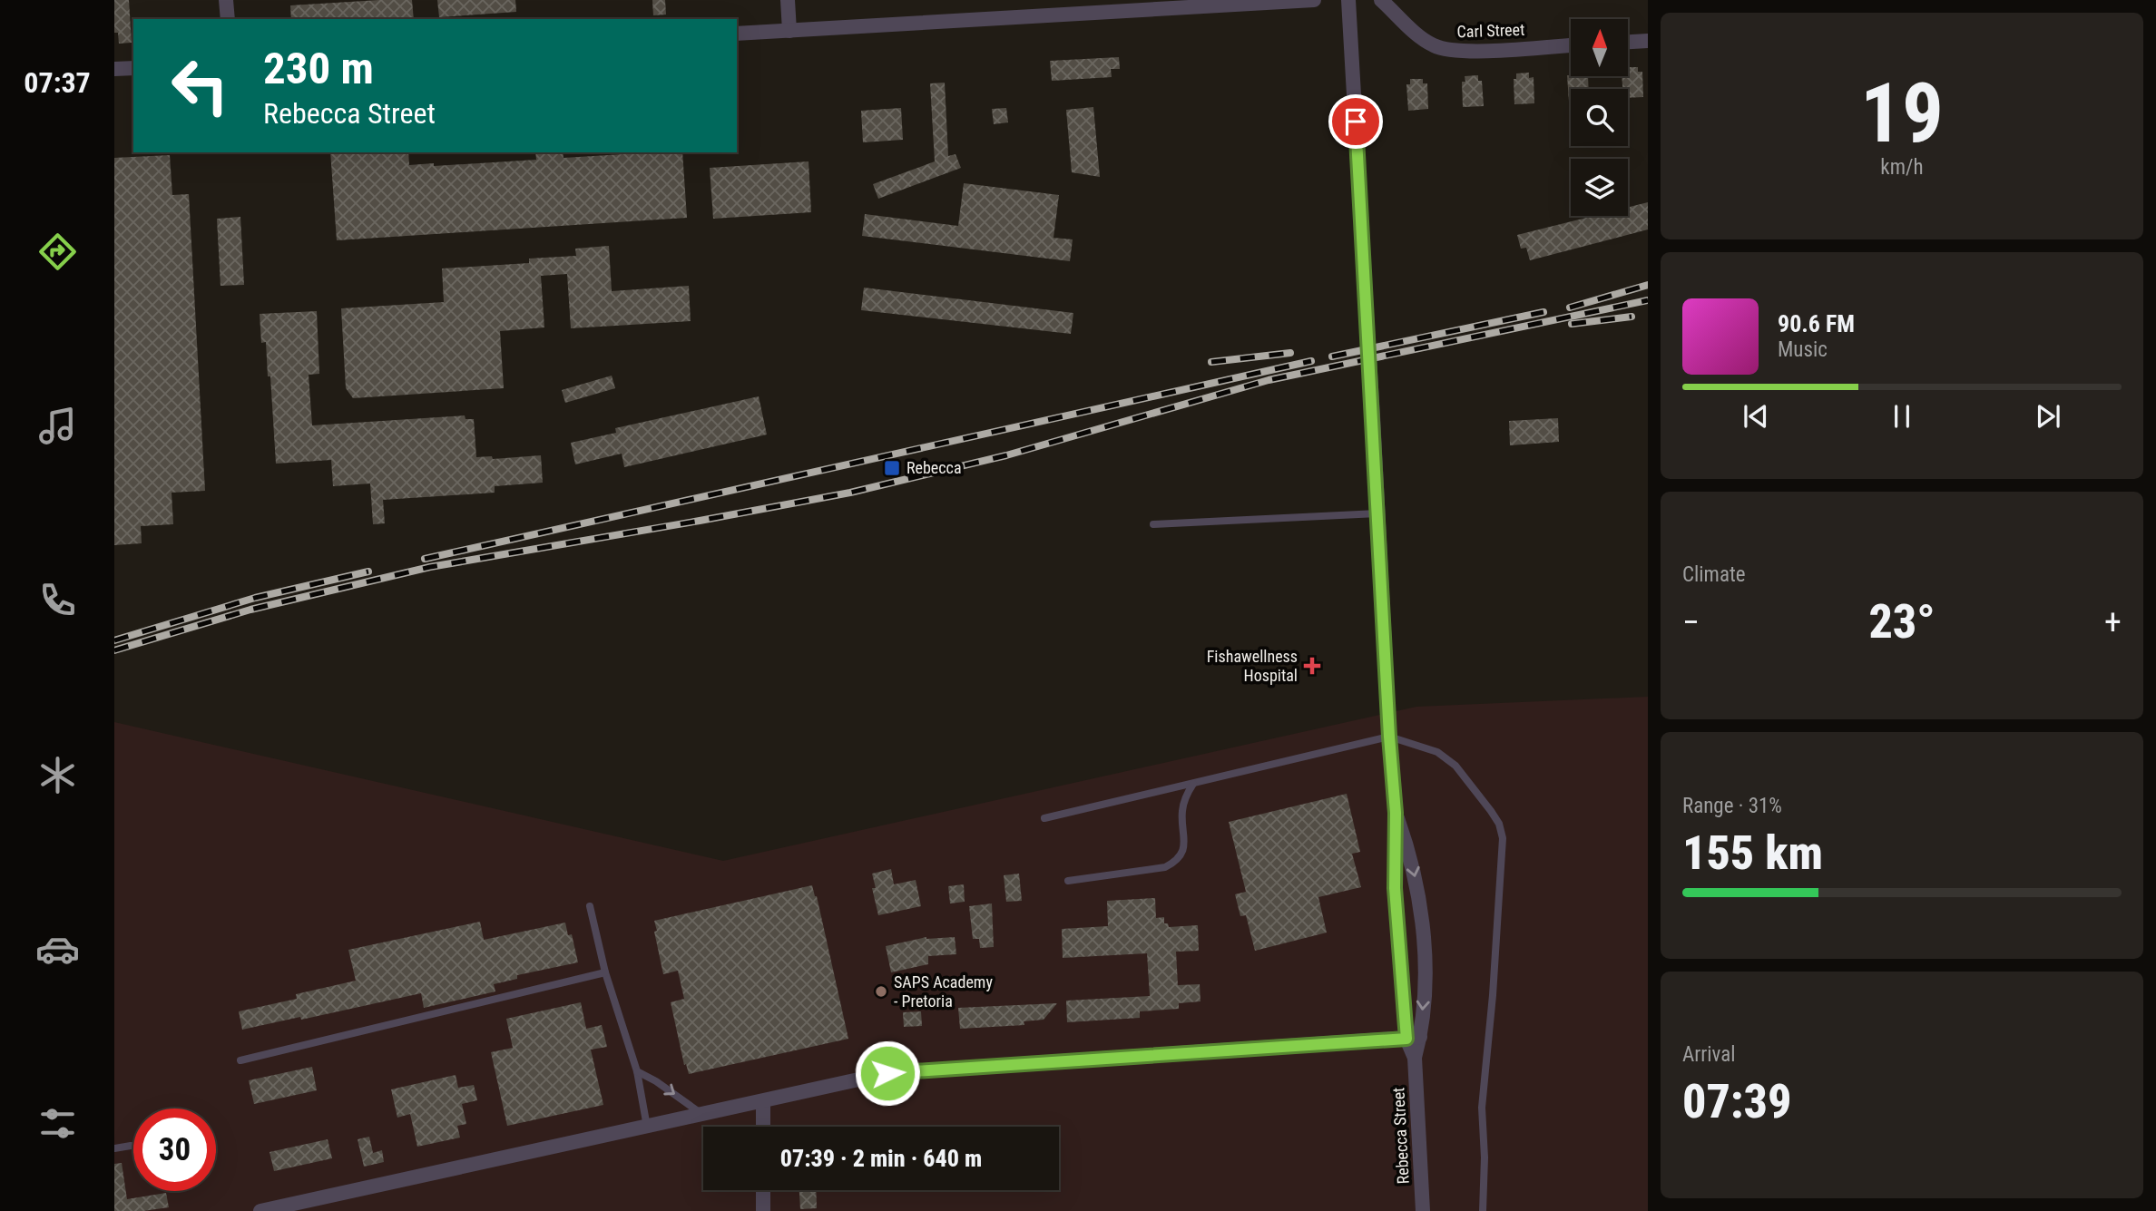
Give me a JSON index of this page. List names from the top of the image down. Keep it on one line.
{"streets":{"street":["Carl Street","Rebecca Street"]},"places":{"transit":["Rebecca"],"health":["Fishawellness Hospital"],"other":["SAPS Academy - Pretoria"]},"north":"top","page":{"tabs":"07:37","tile":[["19","km/h"],"Climate",["Range · 31%","155 km"],["Arrival","07:39"]],"turn":["230 m","Rebecca Street"],"song":["90.6 FM","Music"],"heat":["−","23°","+"],"limit":"30","trip":"07:39 · 2 min · 640 m"}}
